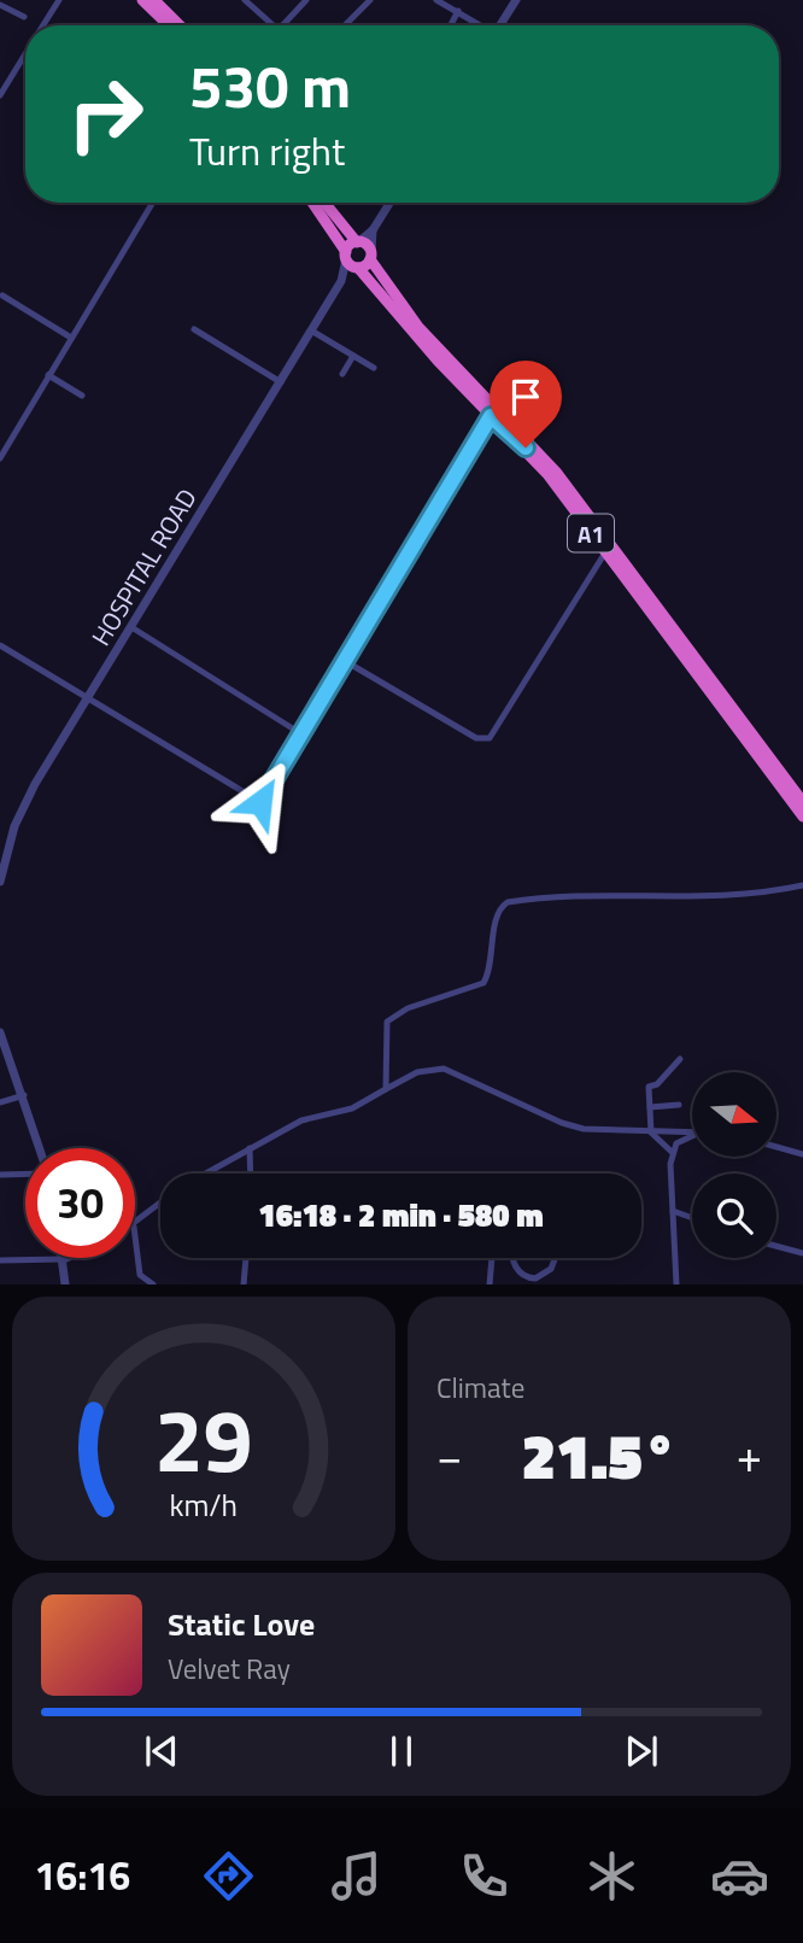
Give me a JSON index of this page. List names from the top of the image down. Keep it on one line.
{"streets":{"highway":["A1"],"street":["HOSPITAL ROAD"]},"north":"right","page":{"turn":["530 m","Turn right"],"limit":"30","trip":"16:18 · 2 min · 580 m","tile":"Climate","heat":["−","21.5°","+"],"song":["Static Love","Velvet Ray"],"tabs":"16:16","gauge":["29","km/h"]}}
